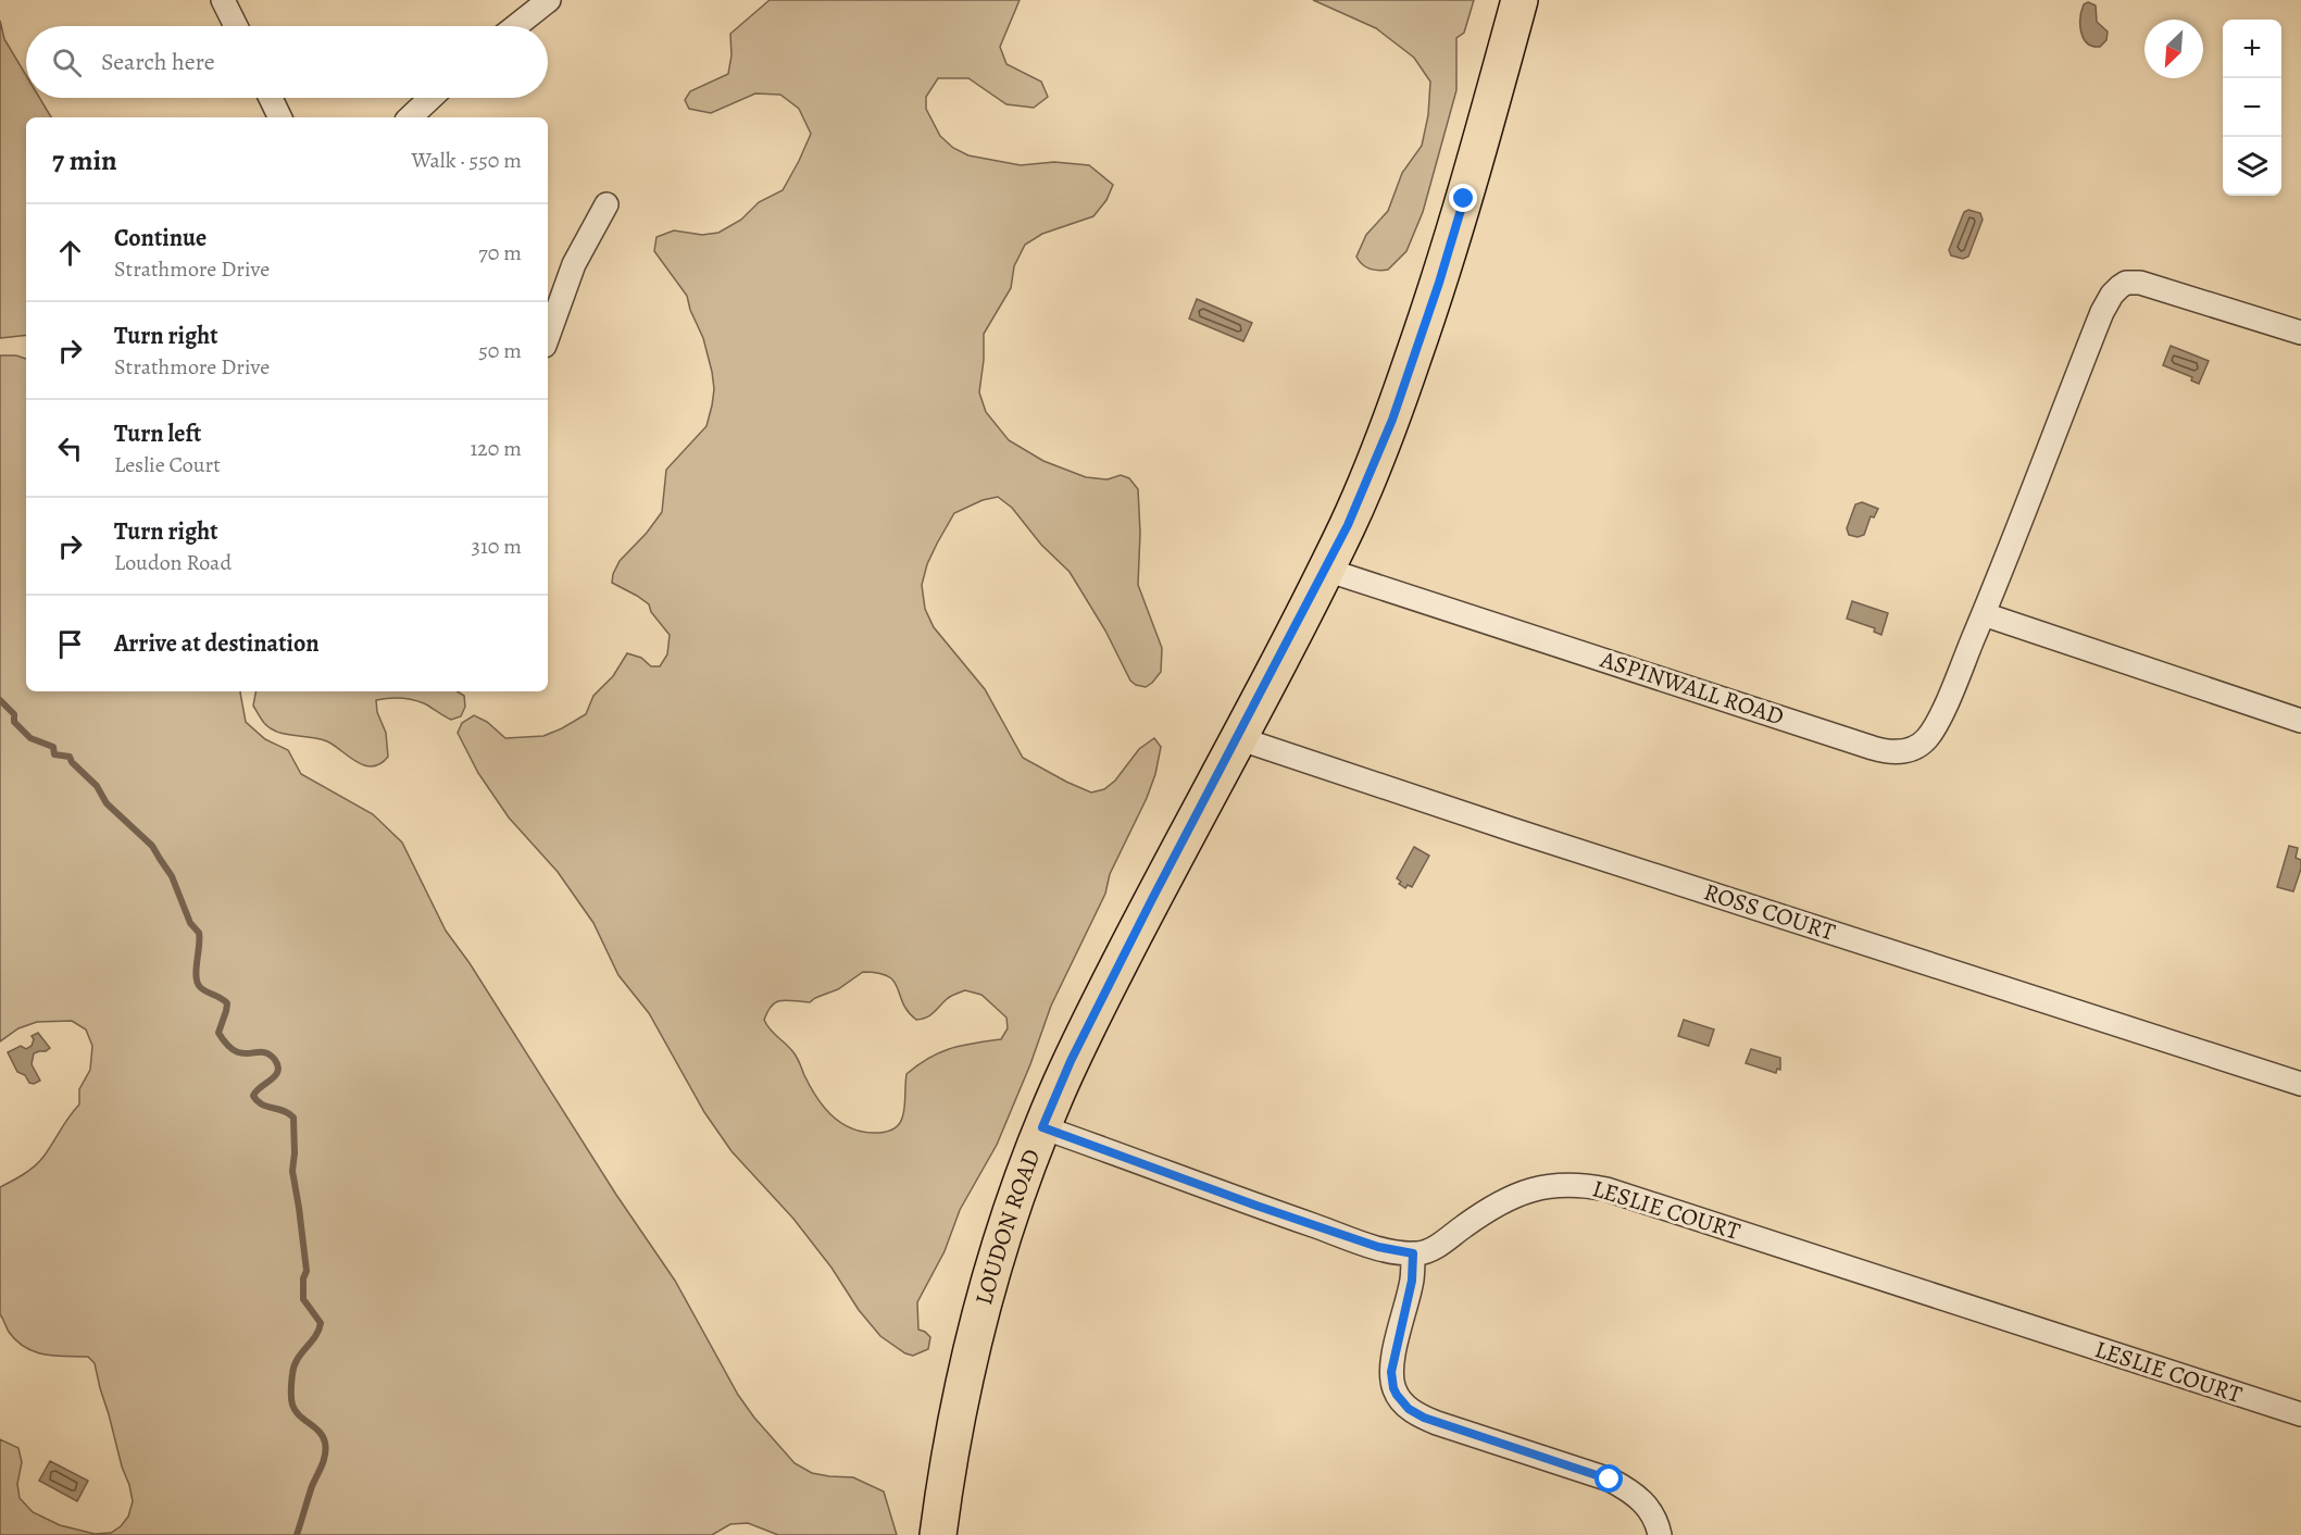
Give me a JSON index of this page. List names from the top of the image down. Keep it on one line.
{"streets":{"main road":["LOUDON ROAD"],"street":["ASPINWALL ROAD","ROSS COURT","LESLIE COURT"]},"crossings":[["ASPINWALL ROAD","LOUDON ROAD"],["ROSS COURT","LOUDON ROAD"]],"north":"bottom left","page":{"map_buttons":["+","−"],"search":"Search here","heading":["7 min","Walk · 550 m"],"list":[["Continue","Strathmore Drive","70 m"],["Turn right","Strathmore Drive","50 m"],["Turn left","Leslie Court","120 m"],["Turn right","Loudon Road","310 m"],"Arrive at destination"]}}
